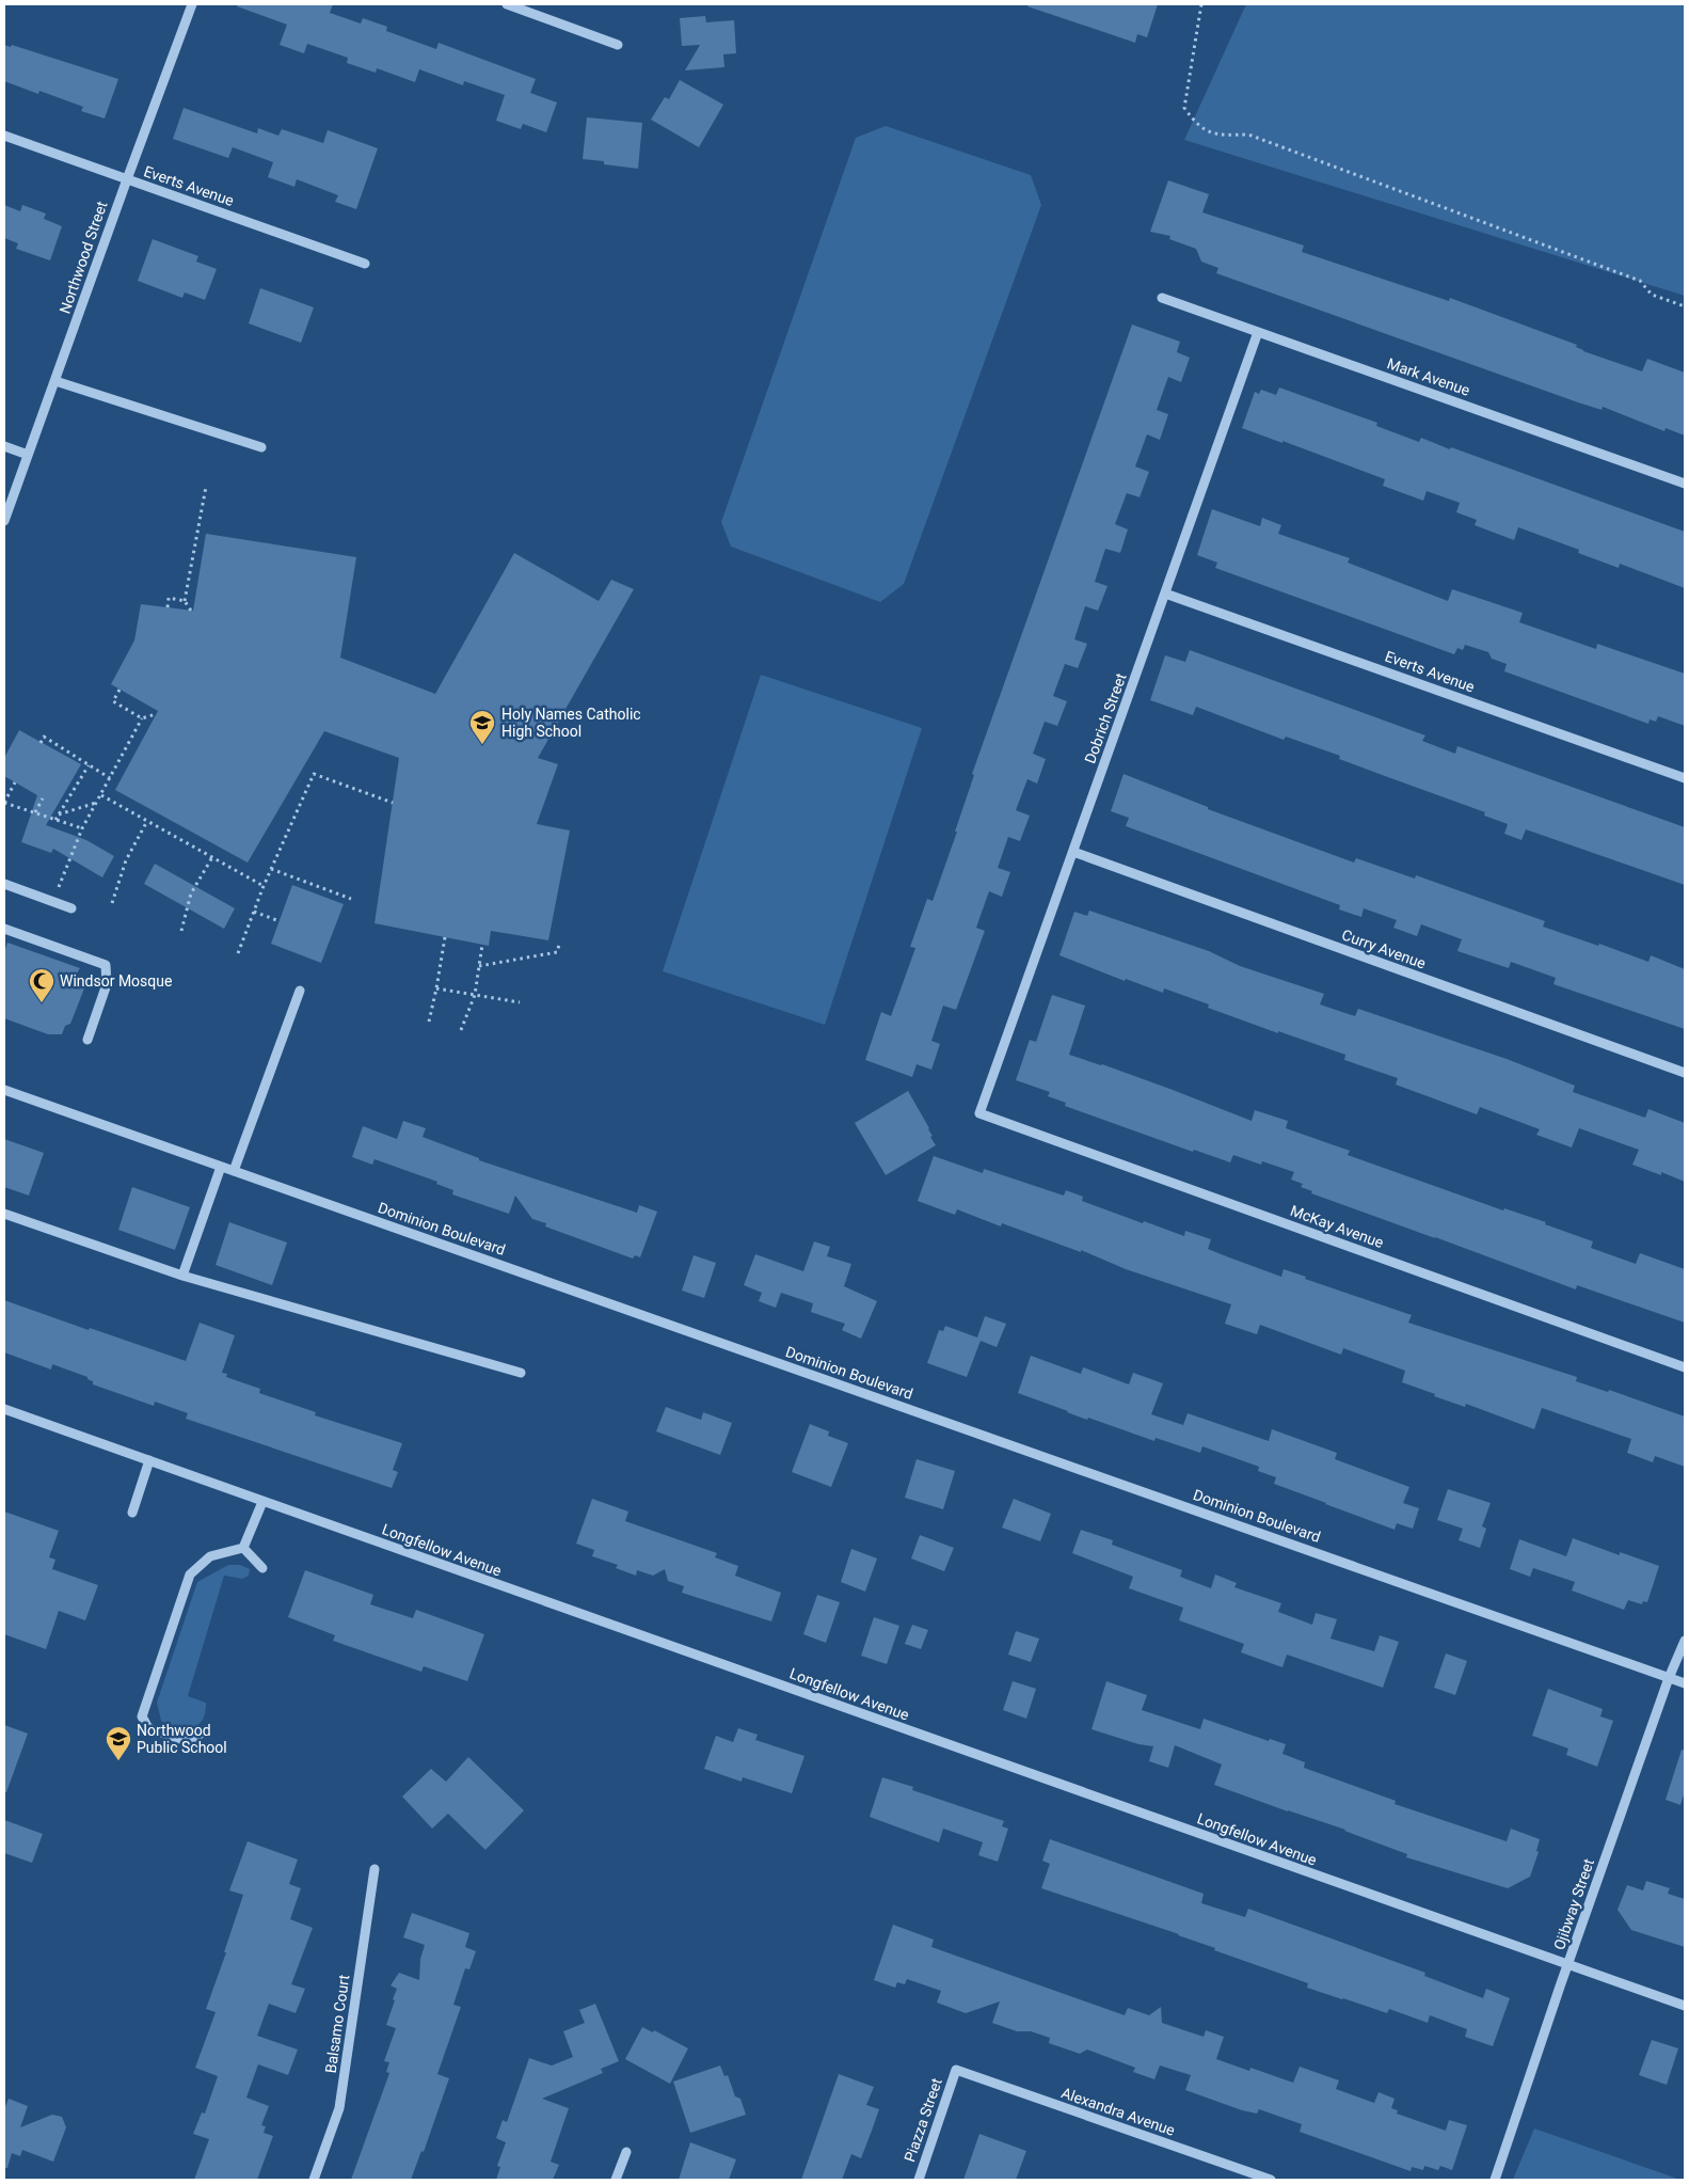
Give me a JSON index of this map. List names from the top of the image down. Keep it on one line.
{"streets":{"street":["Everts Avenue","Northwood Street","Mark Avenue","Dobrich Street","Curry Avenue","McKay Avenue","Dominion Boulevard","Longfellow Avenue","Ojibway Street","Balsamo Court","Alexandra Avenue","Piazza Street"]},"crossings":[["Everts Avenue","Northwood Street"],["Everts Avenue","Dobrich Street"],["Mark Avenue","Dobrich Street"],["Dobrich Street","Curry Avenue"],["Dobrich Street","McKay Avenue"],["Dominion Boulevard","Ojibway Street"],["Longfellow Avenue","Ojibway Street"],["Alexandra Avenue","Piazza Street"]],"places":{"school or university":["Holy Names Catholic High School","Northwood Public School"],"mosque":["Windsor Mosque"]}}
